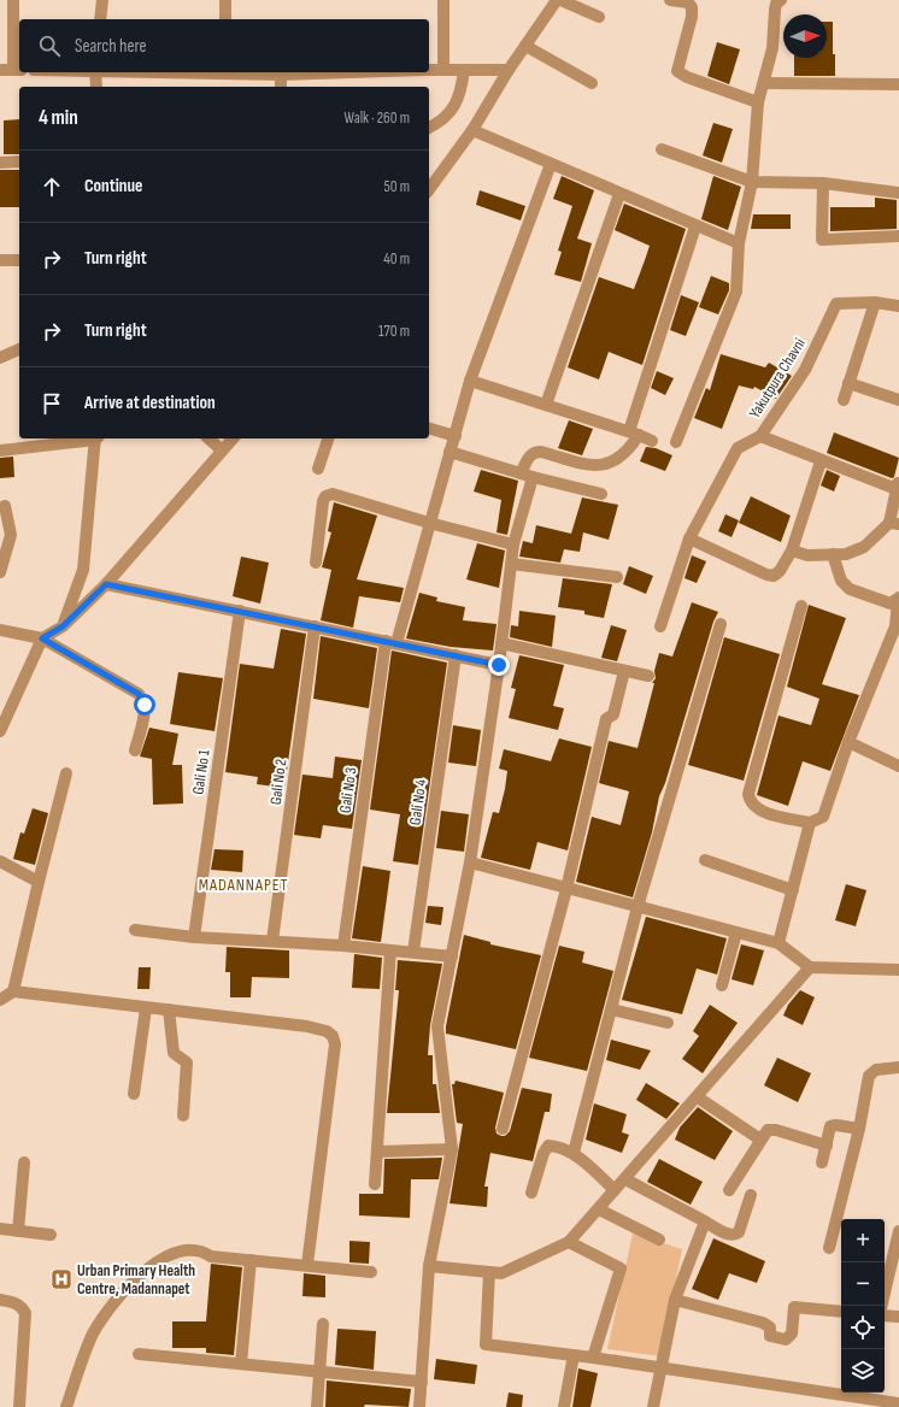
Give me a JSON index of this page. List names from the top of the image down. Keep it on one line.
{"streets":{"street":["Yakutpura Chavni","Gali No 1","Gali No 2","Gali No 3","Gali No 4"]},"districts":["MADANNAPET"],"places":{"hospital":["Urban Primary Health Centre, Madannapet"]},"north":"right","page":{"search":"Search here","heading":["4 min","Walk · 260 m"],"list":[["Continue","50 m"],["Turn right","40 m"],["Turn right","170 m"],"Arrive at destination"],"map_buttons":["+","−"]}}
